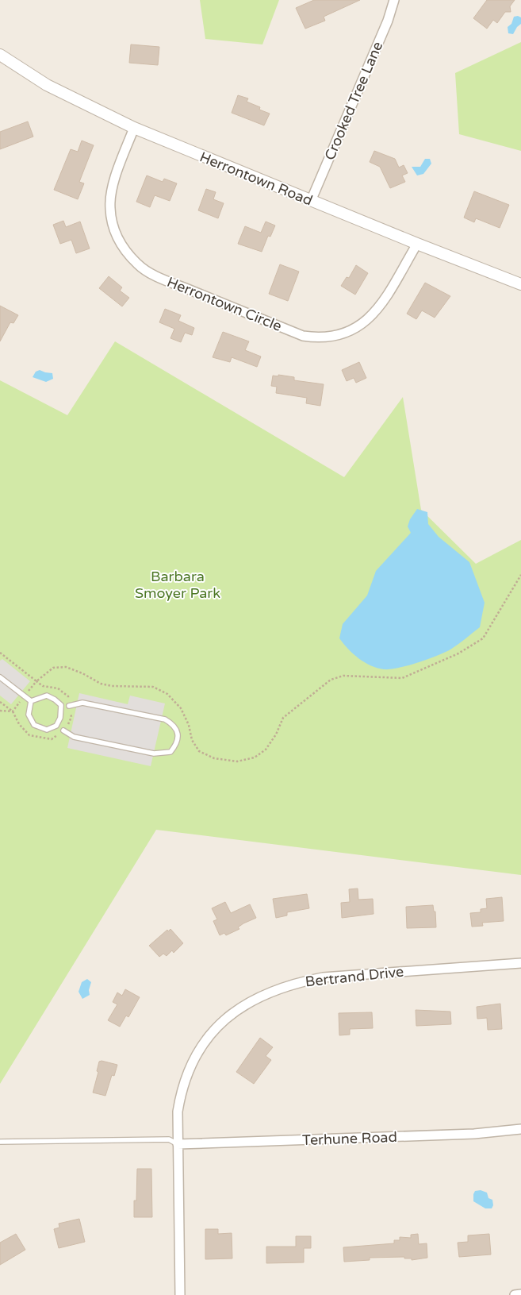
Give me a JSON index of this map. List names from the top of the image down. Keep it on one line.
{"streets":{"street":["Crooked Tree Lane","Herrontown Road","Herrontown Circle","Bertrand Drive","Terhune Road"]},"crossings":[["Crooked Tree Lane","Herrontown Road"],["Herrontown Road","Herrontown Circle"],["Bertrand Drive","Terhune Road"]],"parks":["Barbara Smoyer Park"]}
